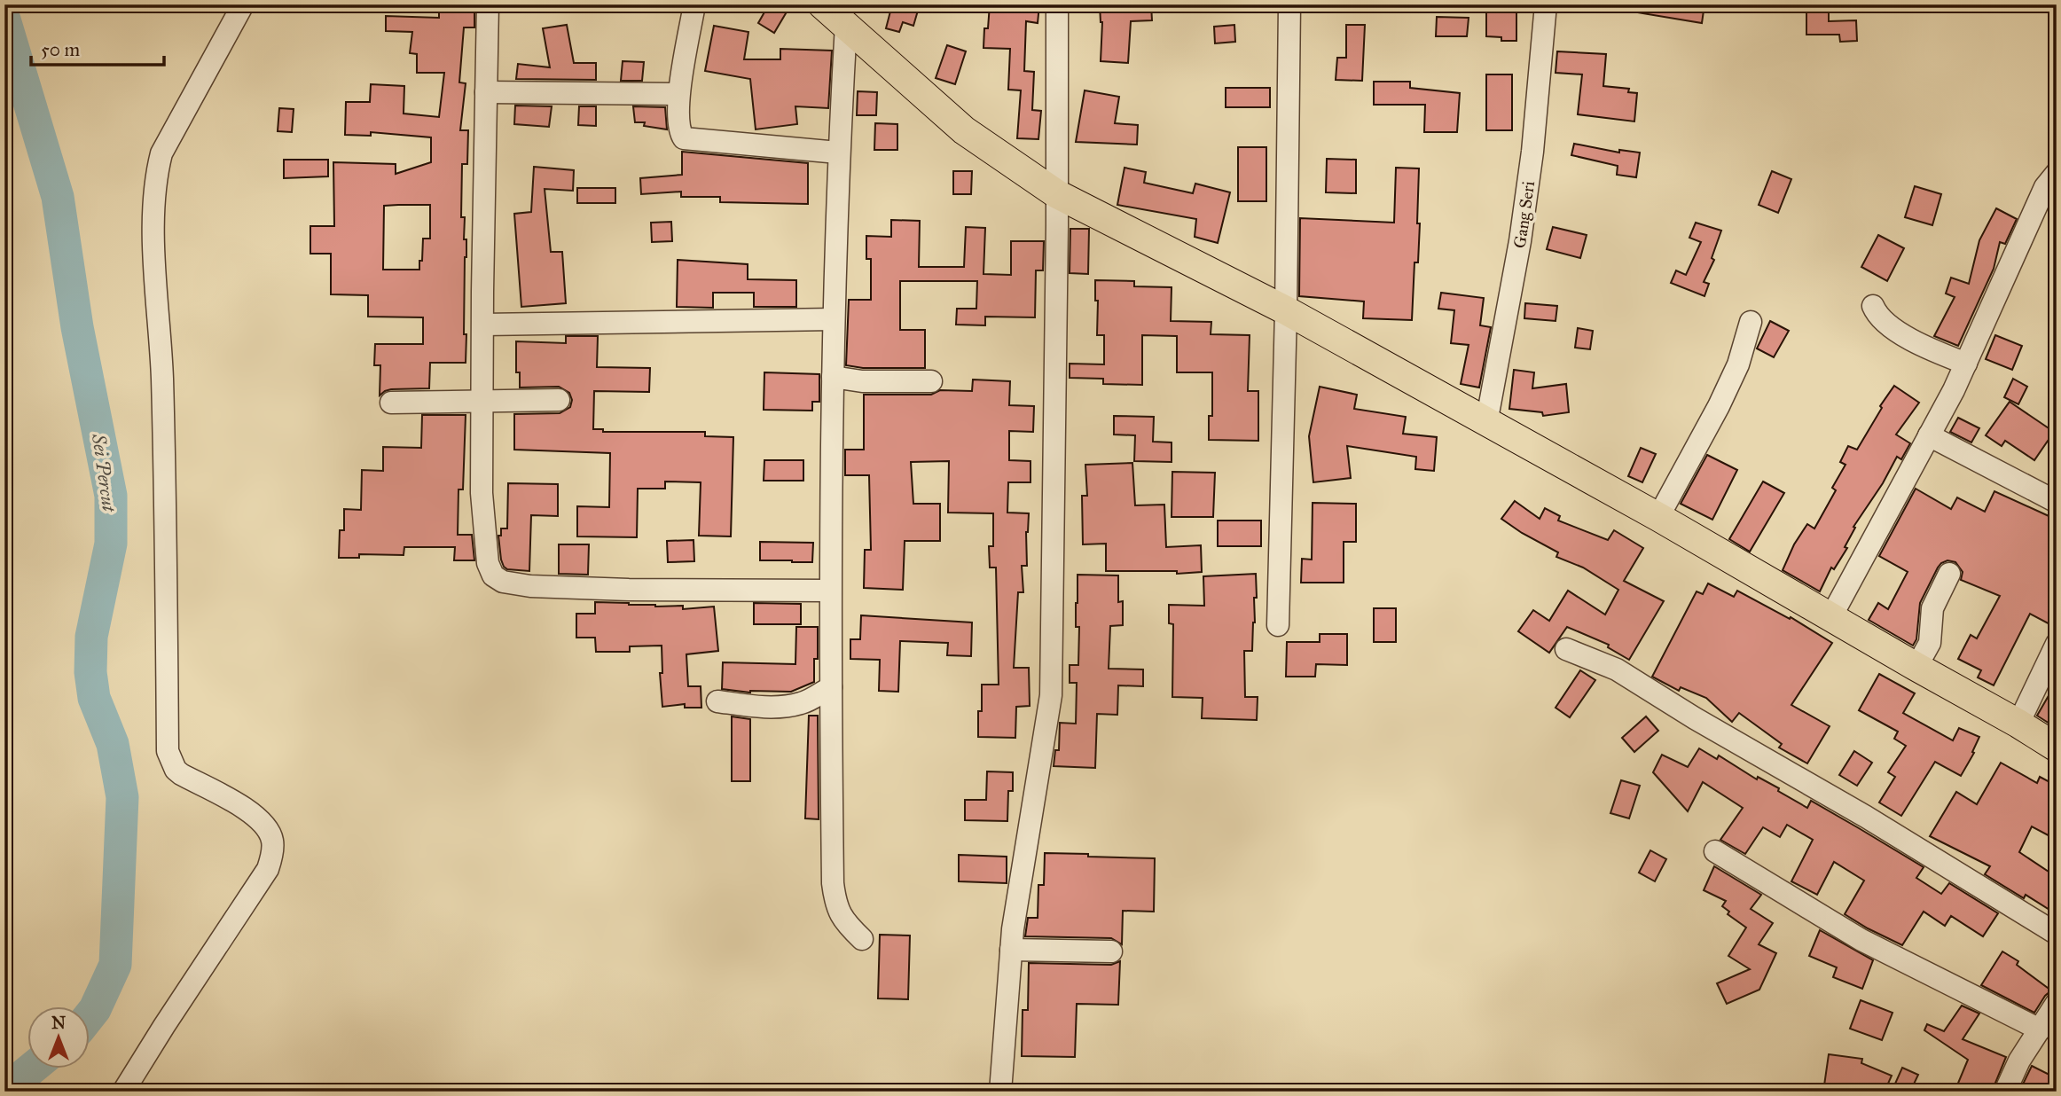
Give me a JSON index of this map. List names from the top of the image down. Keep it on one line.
{"streets":{"street":["Gang Seri"]},"water":["Sei Percut"],"scale_bar":"50 m","north":"top"}
